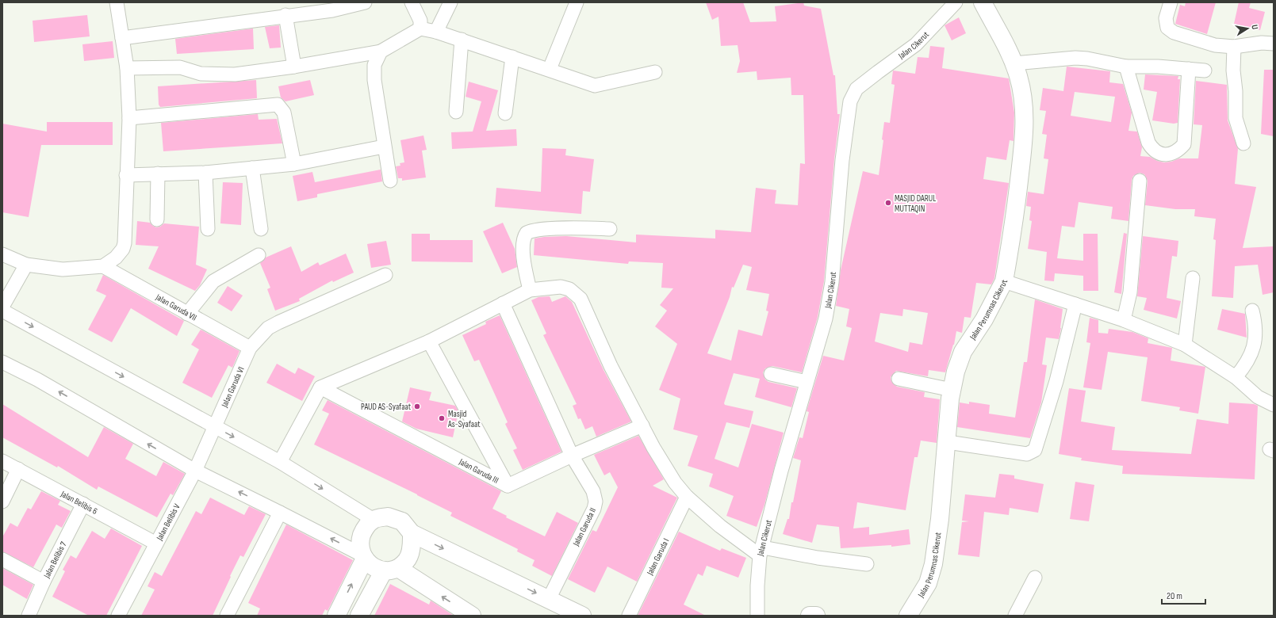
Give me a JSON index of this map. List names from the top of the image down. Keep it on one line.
{"streets":{"street":["Jalan Cikerut","Jalan Garuda VII","Jalan Perumnas Cikerut","Jalan Garuda VI","Jalan Garuda III","Jalan Belibis 6","Jalan Belibis V","Jalan Garuda II","Jalan Garuda I","Jalan Belibis 7"]},"crossings":[["Jalan Garuda VII","Jalan Garuda VI"],["Jalan Garuda VI","Jalan Belibis V"],["Jalan Garuda III","Jalan Garuda II"],["Jalan Belibis 6","Jalan Belibis V"],["Jalan Belibis 6","Jalan Belibis 7"]],"places":["MASJID DARUL MUTTAQIN","PAUD AS-Syafaat","Masjid As-Syafaat"],"scale_bar":"20 m","north":"right"}
